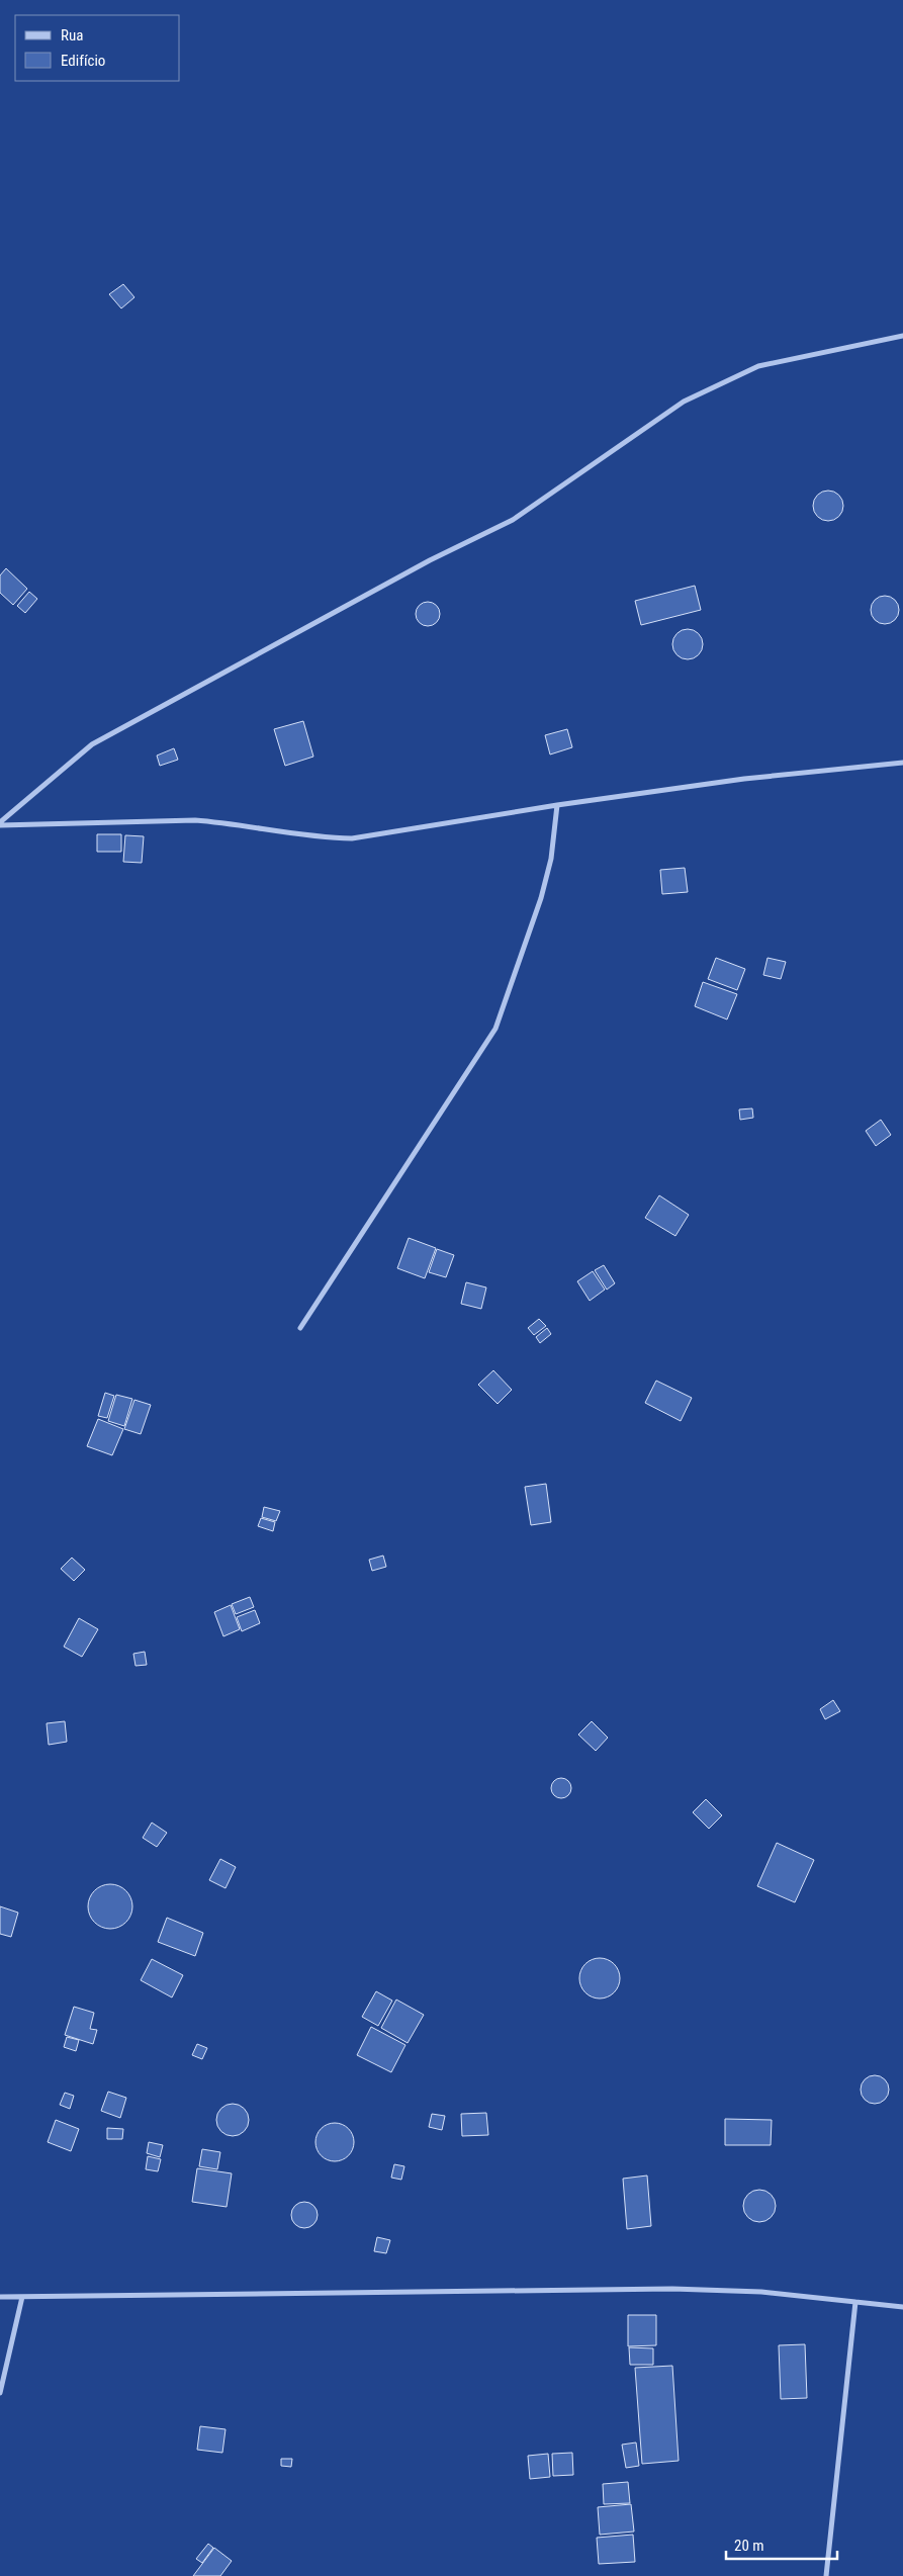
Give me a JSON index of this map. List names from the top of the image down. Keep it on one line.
{"legend":["Rua","Edifício"],"scale_bar":"20 m"}
